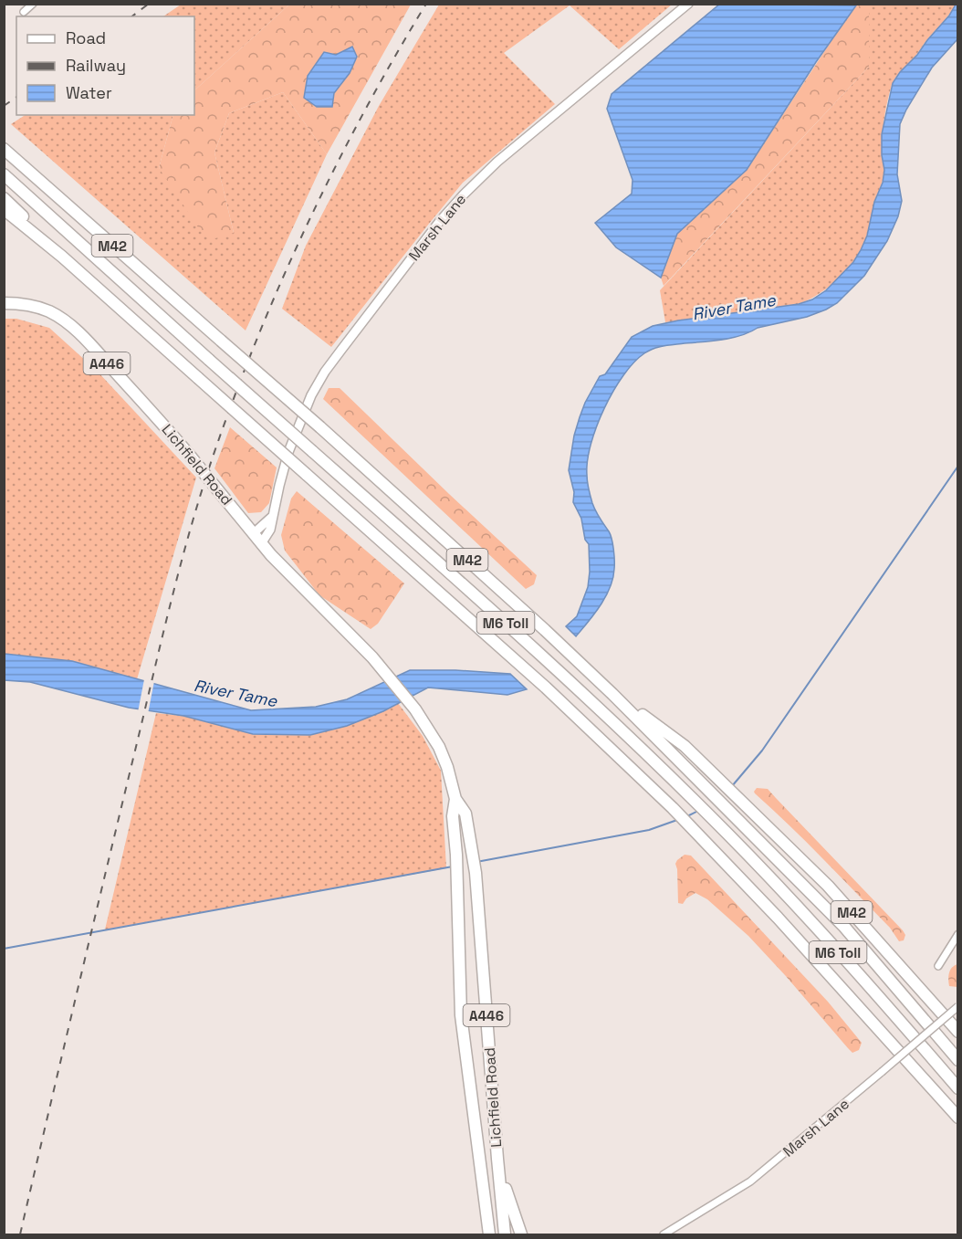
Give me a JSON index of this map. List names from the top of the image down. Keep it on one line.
{"streets":{"highway":["M42","A446","Lichfield Road","M6 Toll"],"main road":["Marsh Lane"]},"crossings":[["Marsh Lane","Lichfield Road"]],"water":["River Tame"],"legend":["Road","Railway","Water"]}
